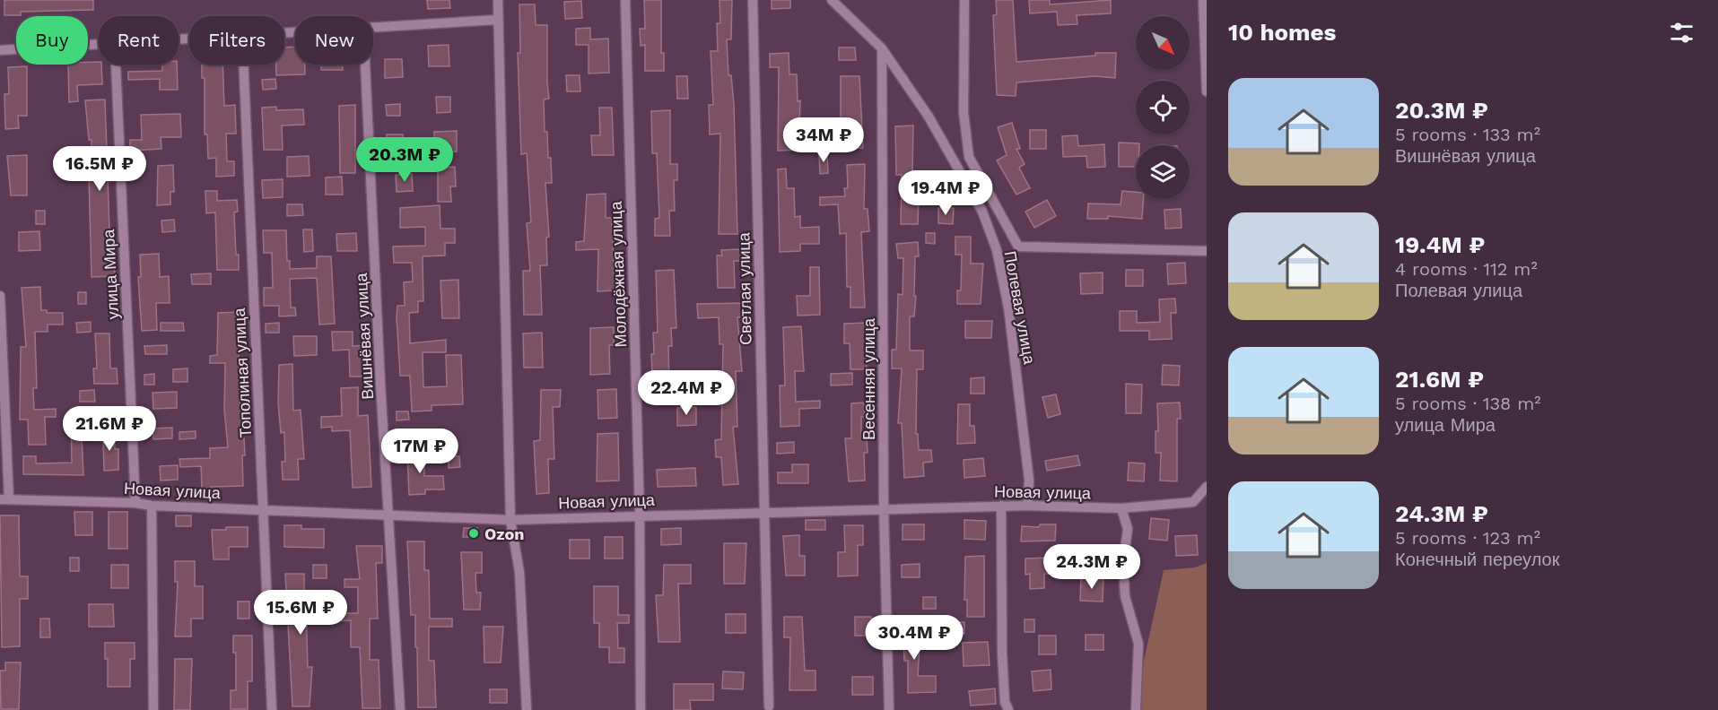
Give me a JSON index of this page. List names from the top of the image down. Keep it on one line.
{"streets":{"street":["улица Мира","Молодёжная улица","Светлая улица","Полевая улица","Вишнёвая улица","Тополиная улица","Весенняя улица","Новая улица"]},"crossings":[["улица Мира","Новая улица"],["Молодёжная улица","Новая улица"],["Светлая улица","Новая улица"],["Полевая улица","Весенняя улица"],["Полевая улица","Новая улица"],["Вишнёвая улица","Новая улица"],["Тополиная улица","Новая улица"],["Весенняя улица","Новая улица"]],"places":["Ozon"],"north":"bottom right","page":{"heading":"10 homes","chip":["Buy","Rent","Filters","New"],"list":[{"name":"20.3M ₽","note":"5 rooms · 133 m² · Вишнёвая улица"},{"name":"19.4M ₽","note":"4 rooms · 112 m² · Полевая улица"},{"name":"21.6M ₽","note":"5 rooms · 138 m² · улица Мира"},{"name":"24.3M ₽","note":"5 rooms · 123 m² · Конечный переулок"}],"price":["34M ₽","20.3M ₽","16.5M ₽","19.4M ₽","22.4M ₽","21.6M ₽","17M ₽","24.3M ₽","15.6M ₽","30.4M ₽"]}}
